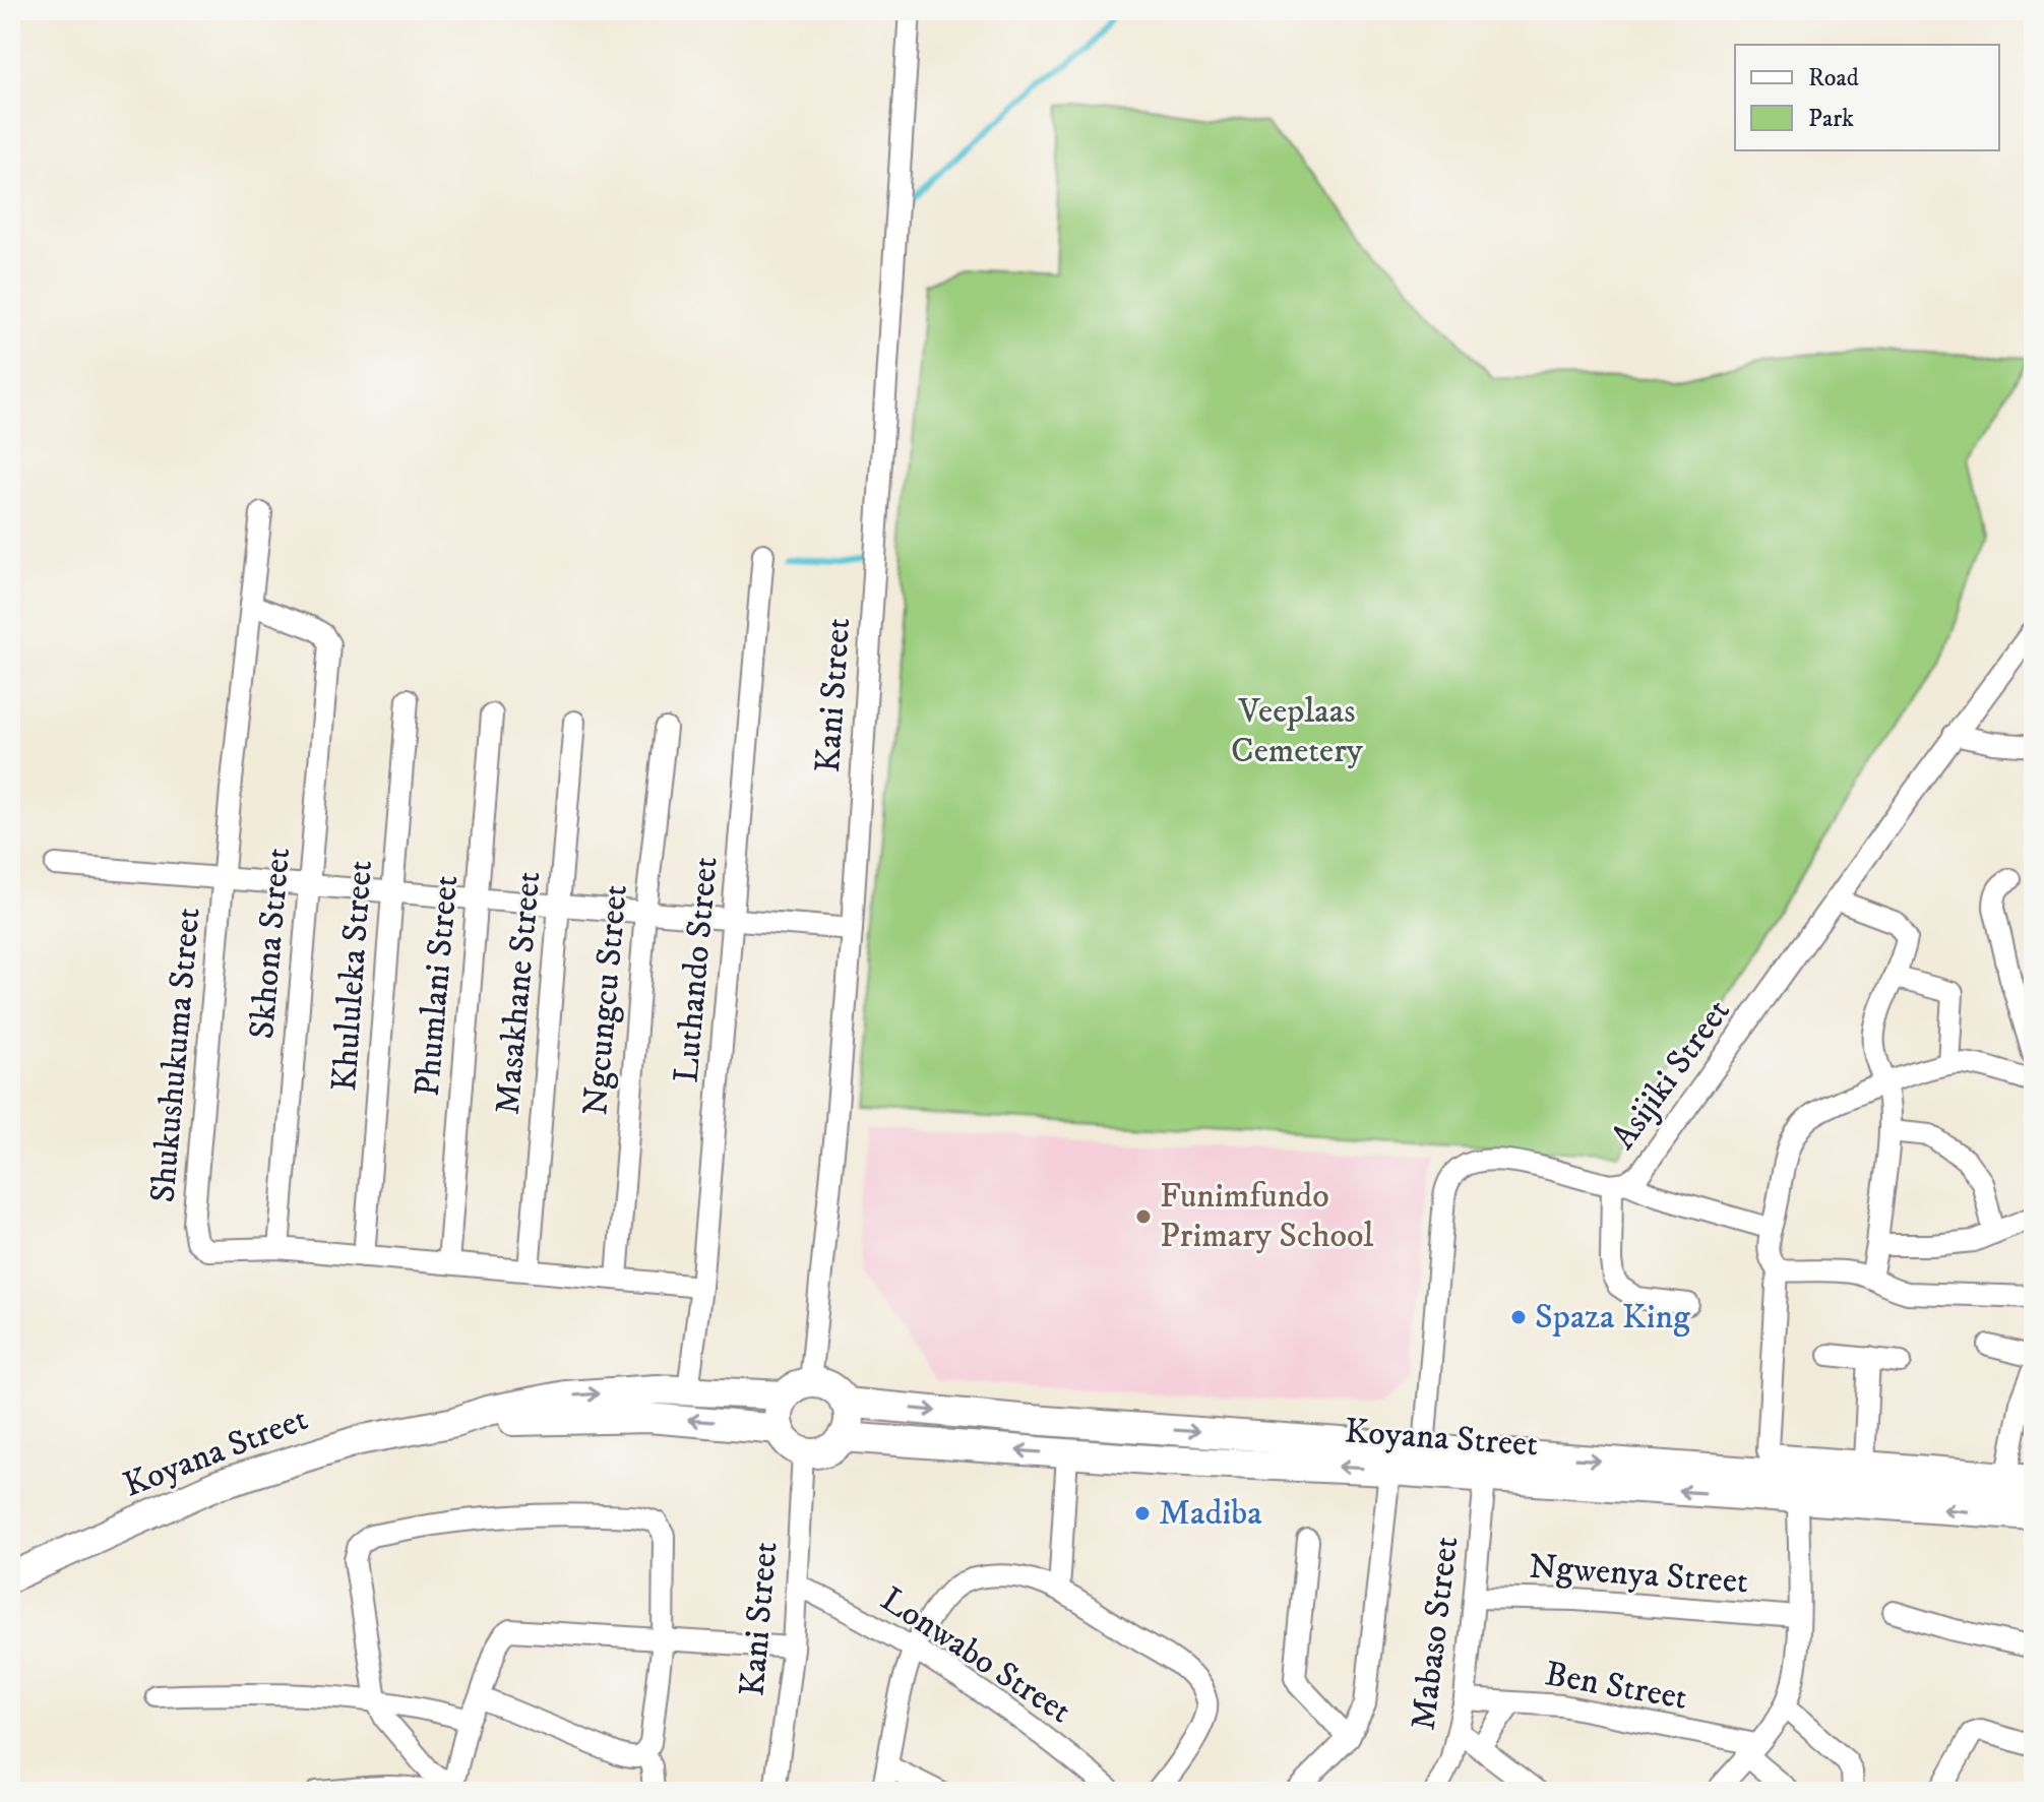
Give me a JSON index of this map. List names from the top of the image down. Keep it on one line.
{"streets":{"main road":["Koyana Street"],"street":["Kani Street","Skhona Street","Luthando Street","Khululeka Street","Phumlani Street","Masakhane Street","Ngcungcu Street","Shukushukuma Street","Asijiki Street","Ngwenya Street","Mabaso Street","Lonwabo Street","Ben Street"]},"crossings":[["Kani Street","Koyana Street"],["Kani Street","Lonwabo Street"],["Skhona Street","Shukushukuma Street"],["Luthando Street","Shukushukuma Street"],["Luthando Street","Koyana Street"],["Khululeka Street","Shukushukuma Street"],["Phumlani Street","Shukushukuma Street"],["Masakhane Street","Shukushukuma Street"],["Ngcungcu Street","Shukushukuma Street"],["Asijiki Street","Koyana Street"],["Koyana Street","Mabaso Street"],["Ngwenya Street","Mabaso Street"],["Mabaso Street","Ben Street"]],"parks":["Veeplaas Cemetery"],"places":["Funimfundo Primary School","Spaza King","Madiba"],"legend":["Road","Park"]}
